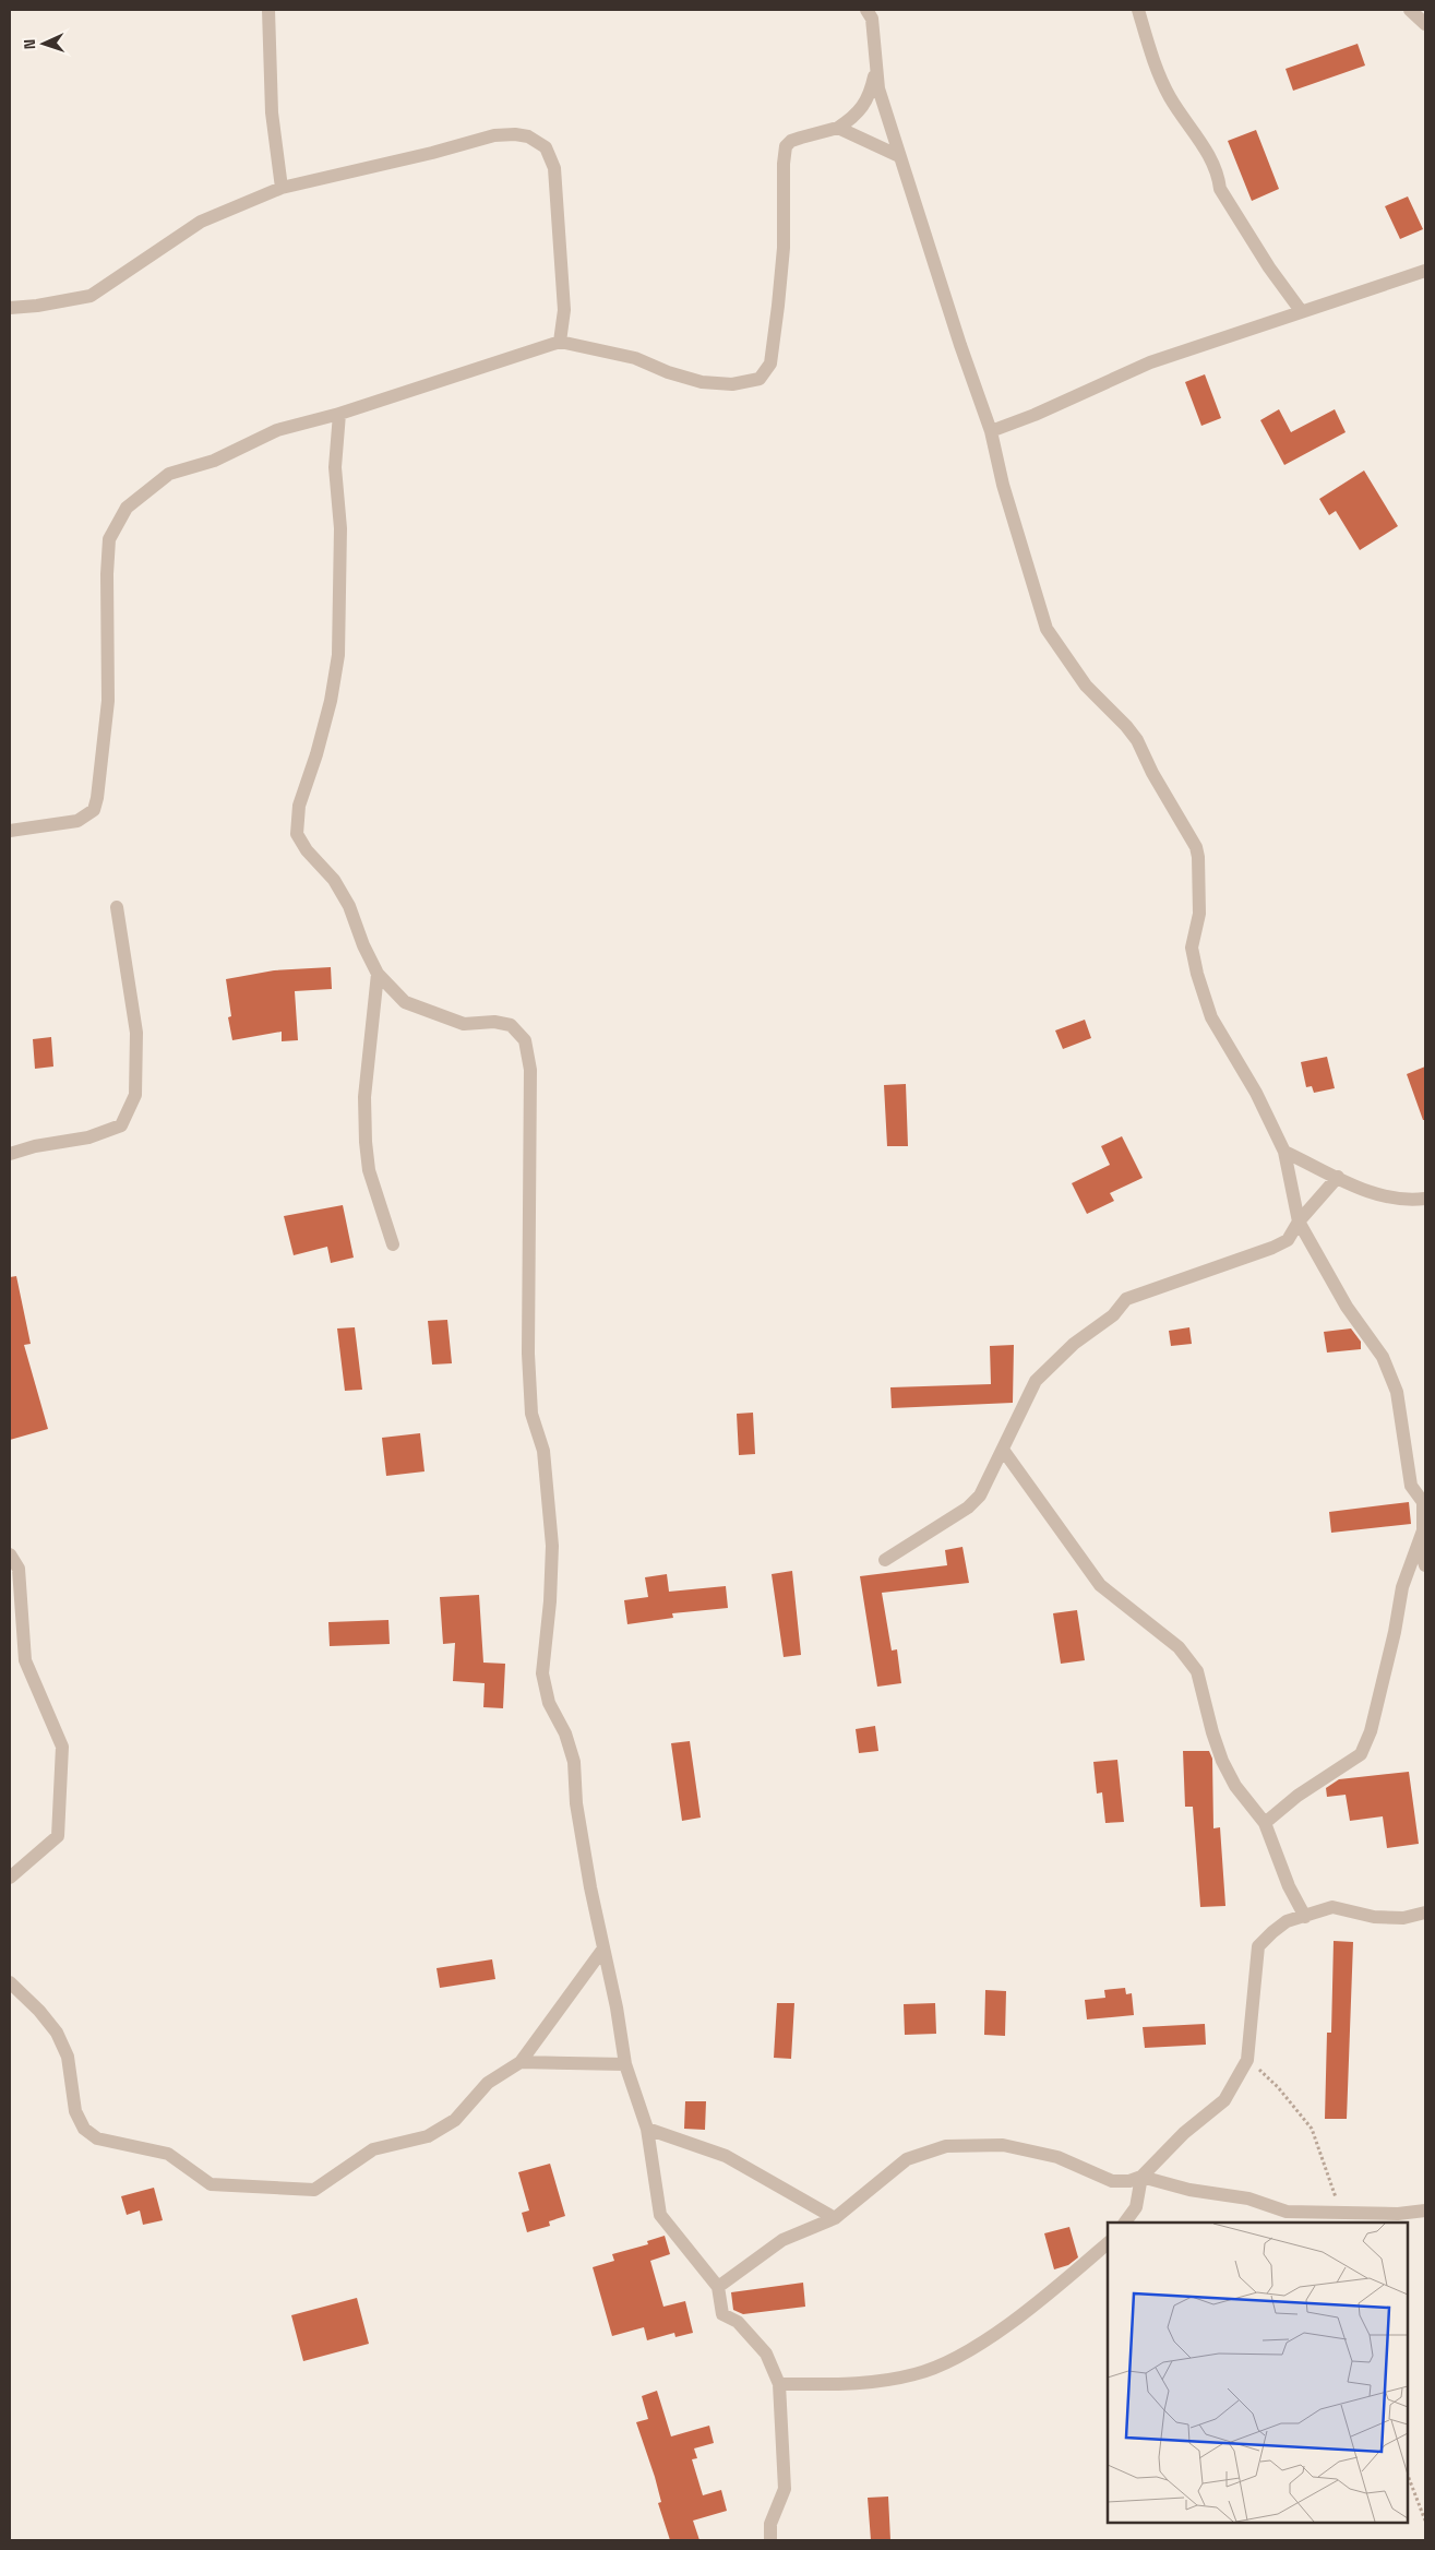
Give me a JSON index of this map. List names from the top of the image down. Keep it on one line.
{"north":"left"}
